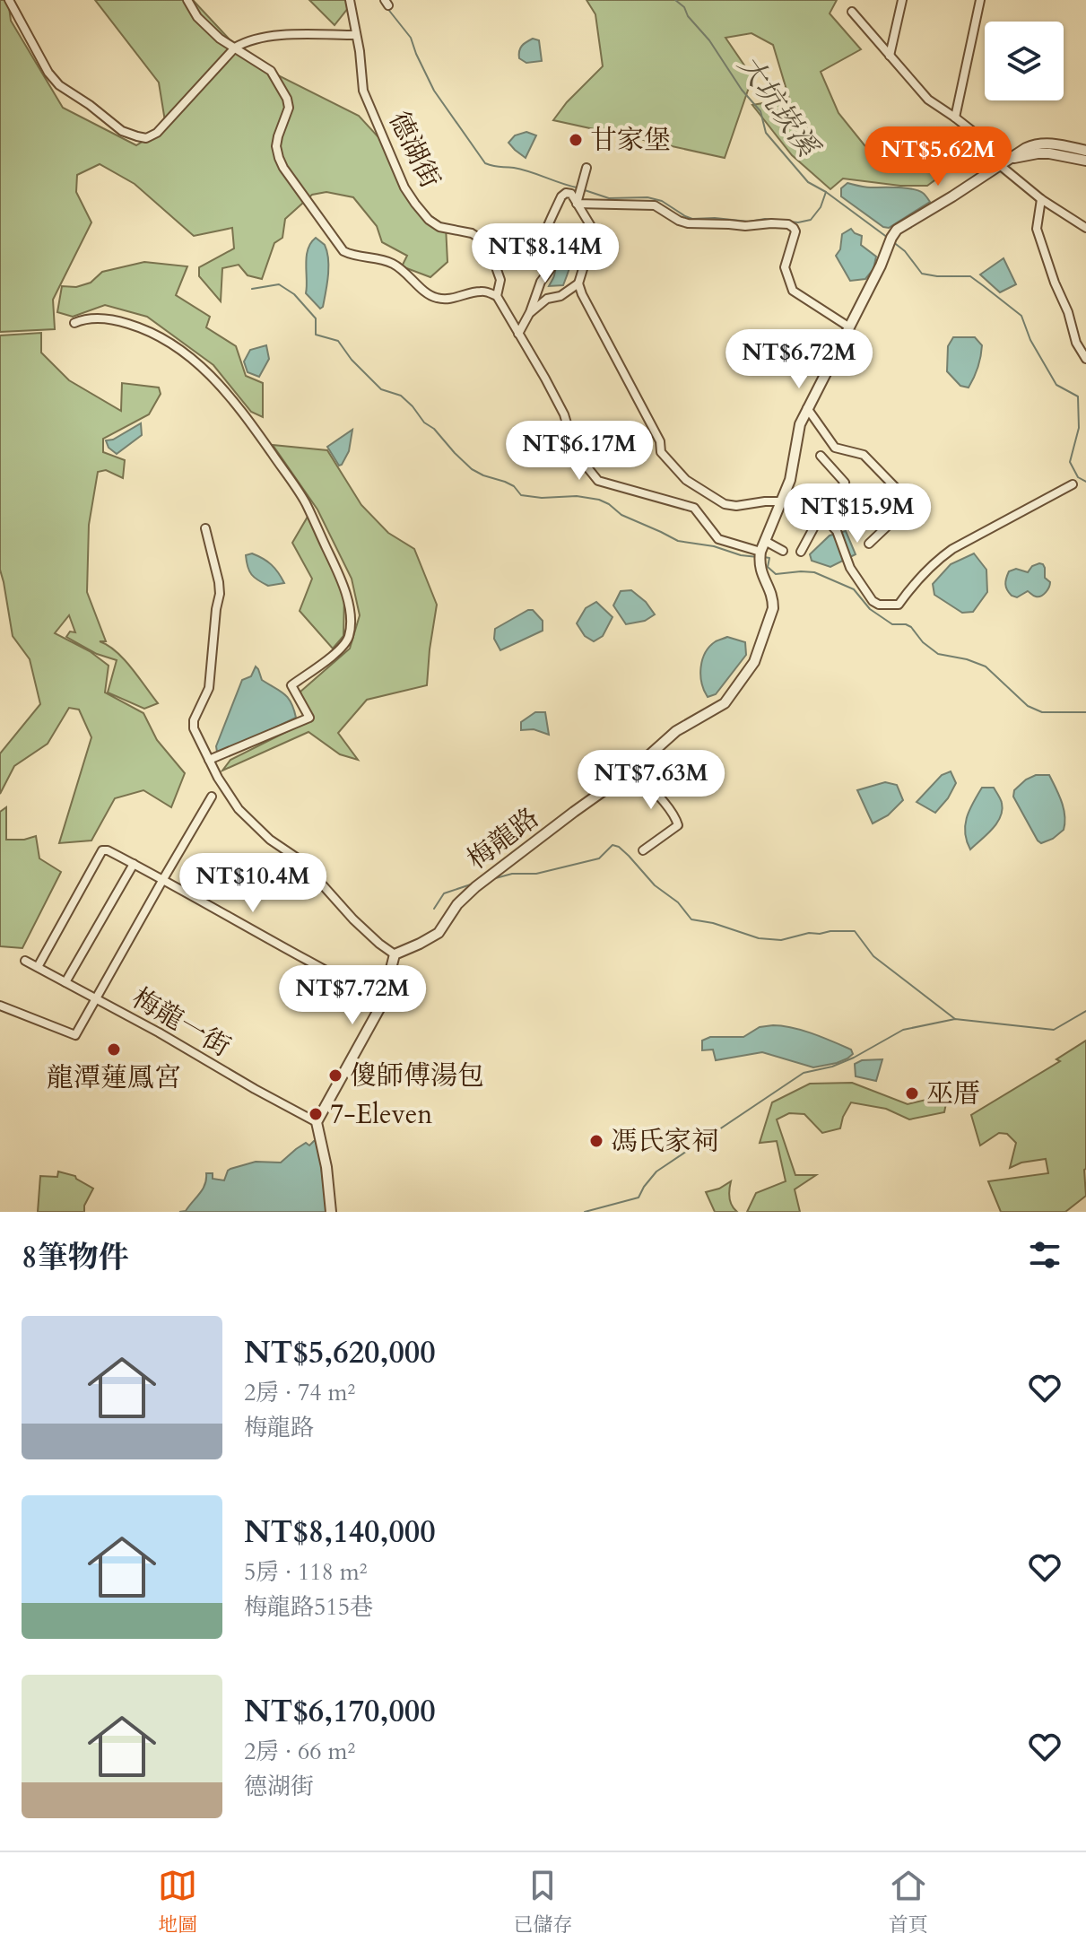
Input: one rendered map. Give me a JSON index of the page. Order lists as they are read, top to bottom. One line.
{"streets":{"street":["德湖街","梅龍路","梅龍一街"]},"crossings":[["德湖街","梅龍路"]],"water":["大坑崁溪"],"places":["甘家堡","龍潭蓮鳳宮","傻師傅湯包","巫厝","7-Eleven","馮氏家祠"],"page":{"price":["NT$5.62M","NT$8.14M","NT$6.72M","NT$6.17M","NT$15.9M","NT$7.63M","NT$10.4M","NT$7.72M"],"heading":"8筆物件","list":[{"name":"NT$5,620,000","note":"2房 · 74 m² · 梅龍路"},{"name":"NT$8,140,000","note":"5房 · 118 m² · 梅龍路515巷"},{"name":"NT$6,170,000","note":"2房 · 66 m² · 德湖街"}],"tabs":["地圖","已儲存","首頁"]}}
